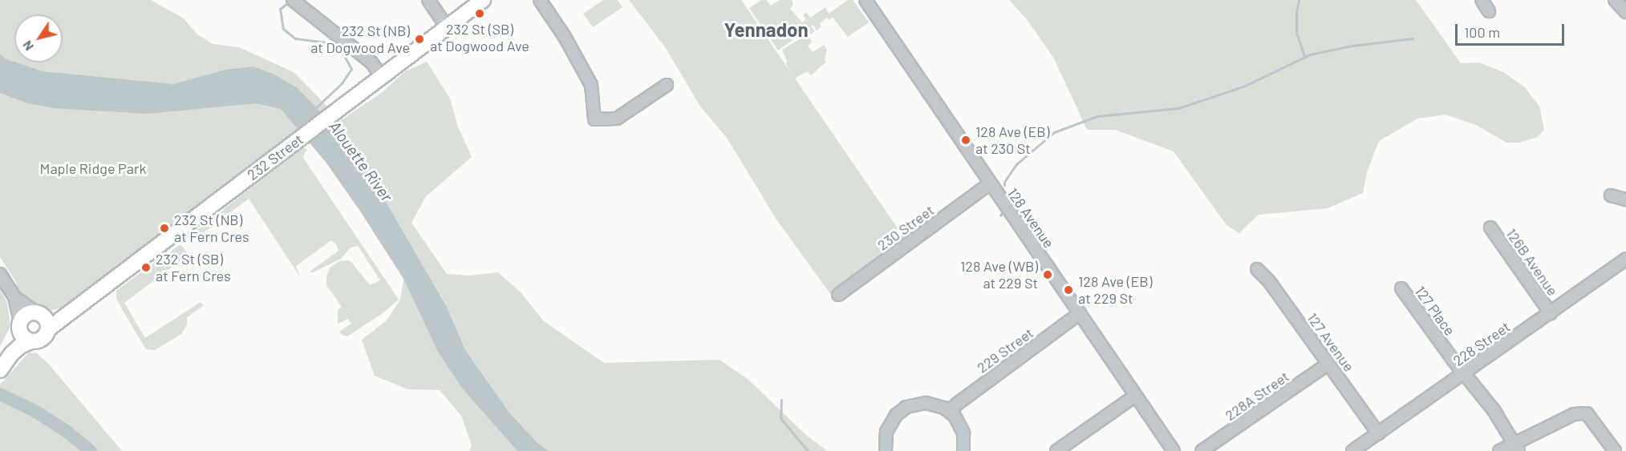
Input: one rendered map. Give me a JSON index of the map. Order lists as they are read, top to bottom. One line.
{"streets":{"main road":["232 Street"],"street":["128 Avenue","230 Street","126B Avenue","127 Place","127 Avenue","228 Street","229 Street","228A Street"]},"crossings":[["128 Avenue","230 Street"],["128 Avenue","229 Street"],["126B Avenue","228 Street"],["127 Place","228 Street"],["127 Avenue","228 Street"],["127 Avenue","228A Street"]],"districts":["Yennadon"],"water":["Alouette River"],"parks":["Maple Ridge Park"],"places":["232 St (SB) at Dogwood Ave","232 St (NB) at Dogwood Ave","128 Ave (EB) at 230 St","232 St (NB) at Fern Cres","232 St (SB) at Fern Cres","128 Ave (WB) at 229 St","128 Ave (EB) at 229 St"],"scale_bar":"100 m","north":"bottom left"}
